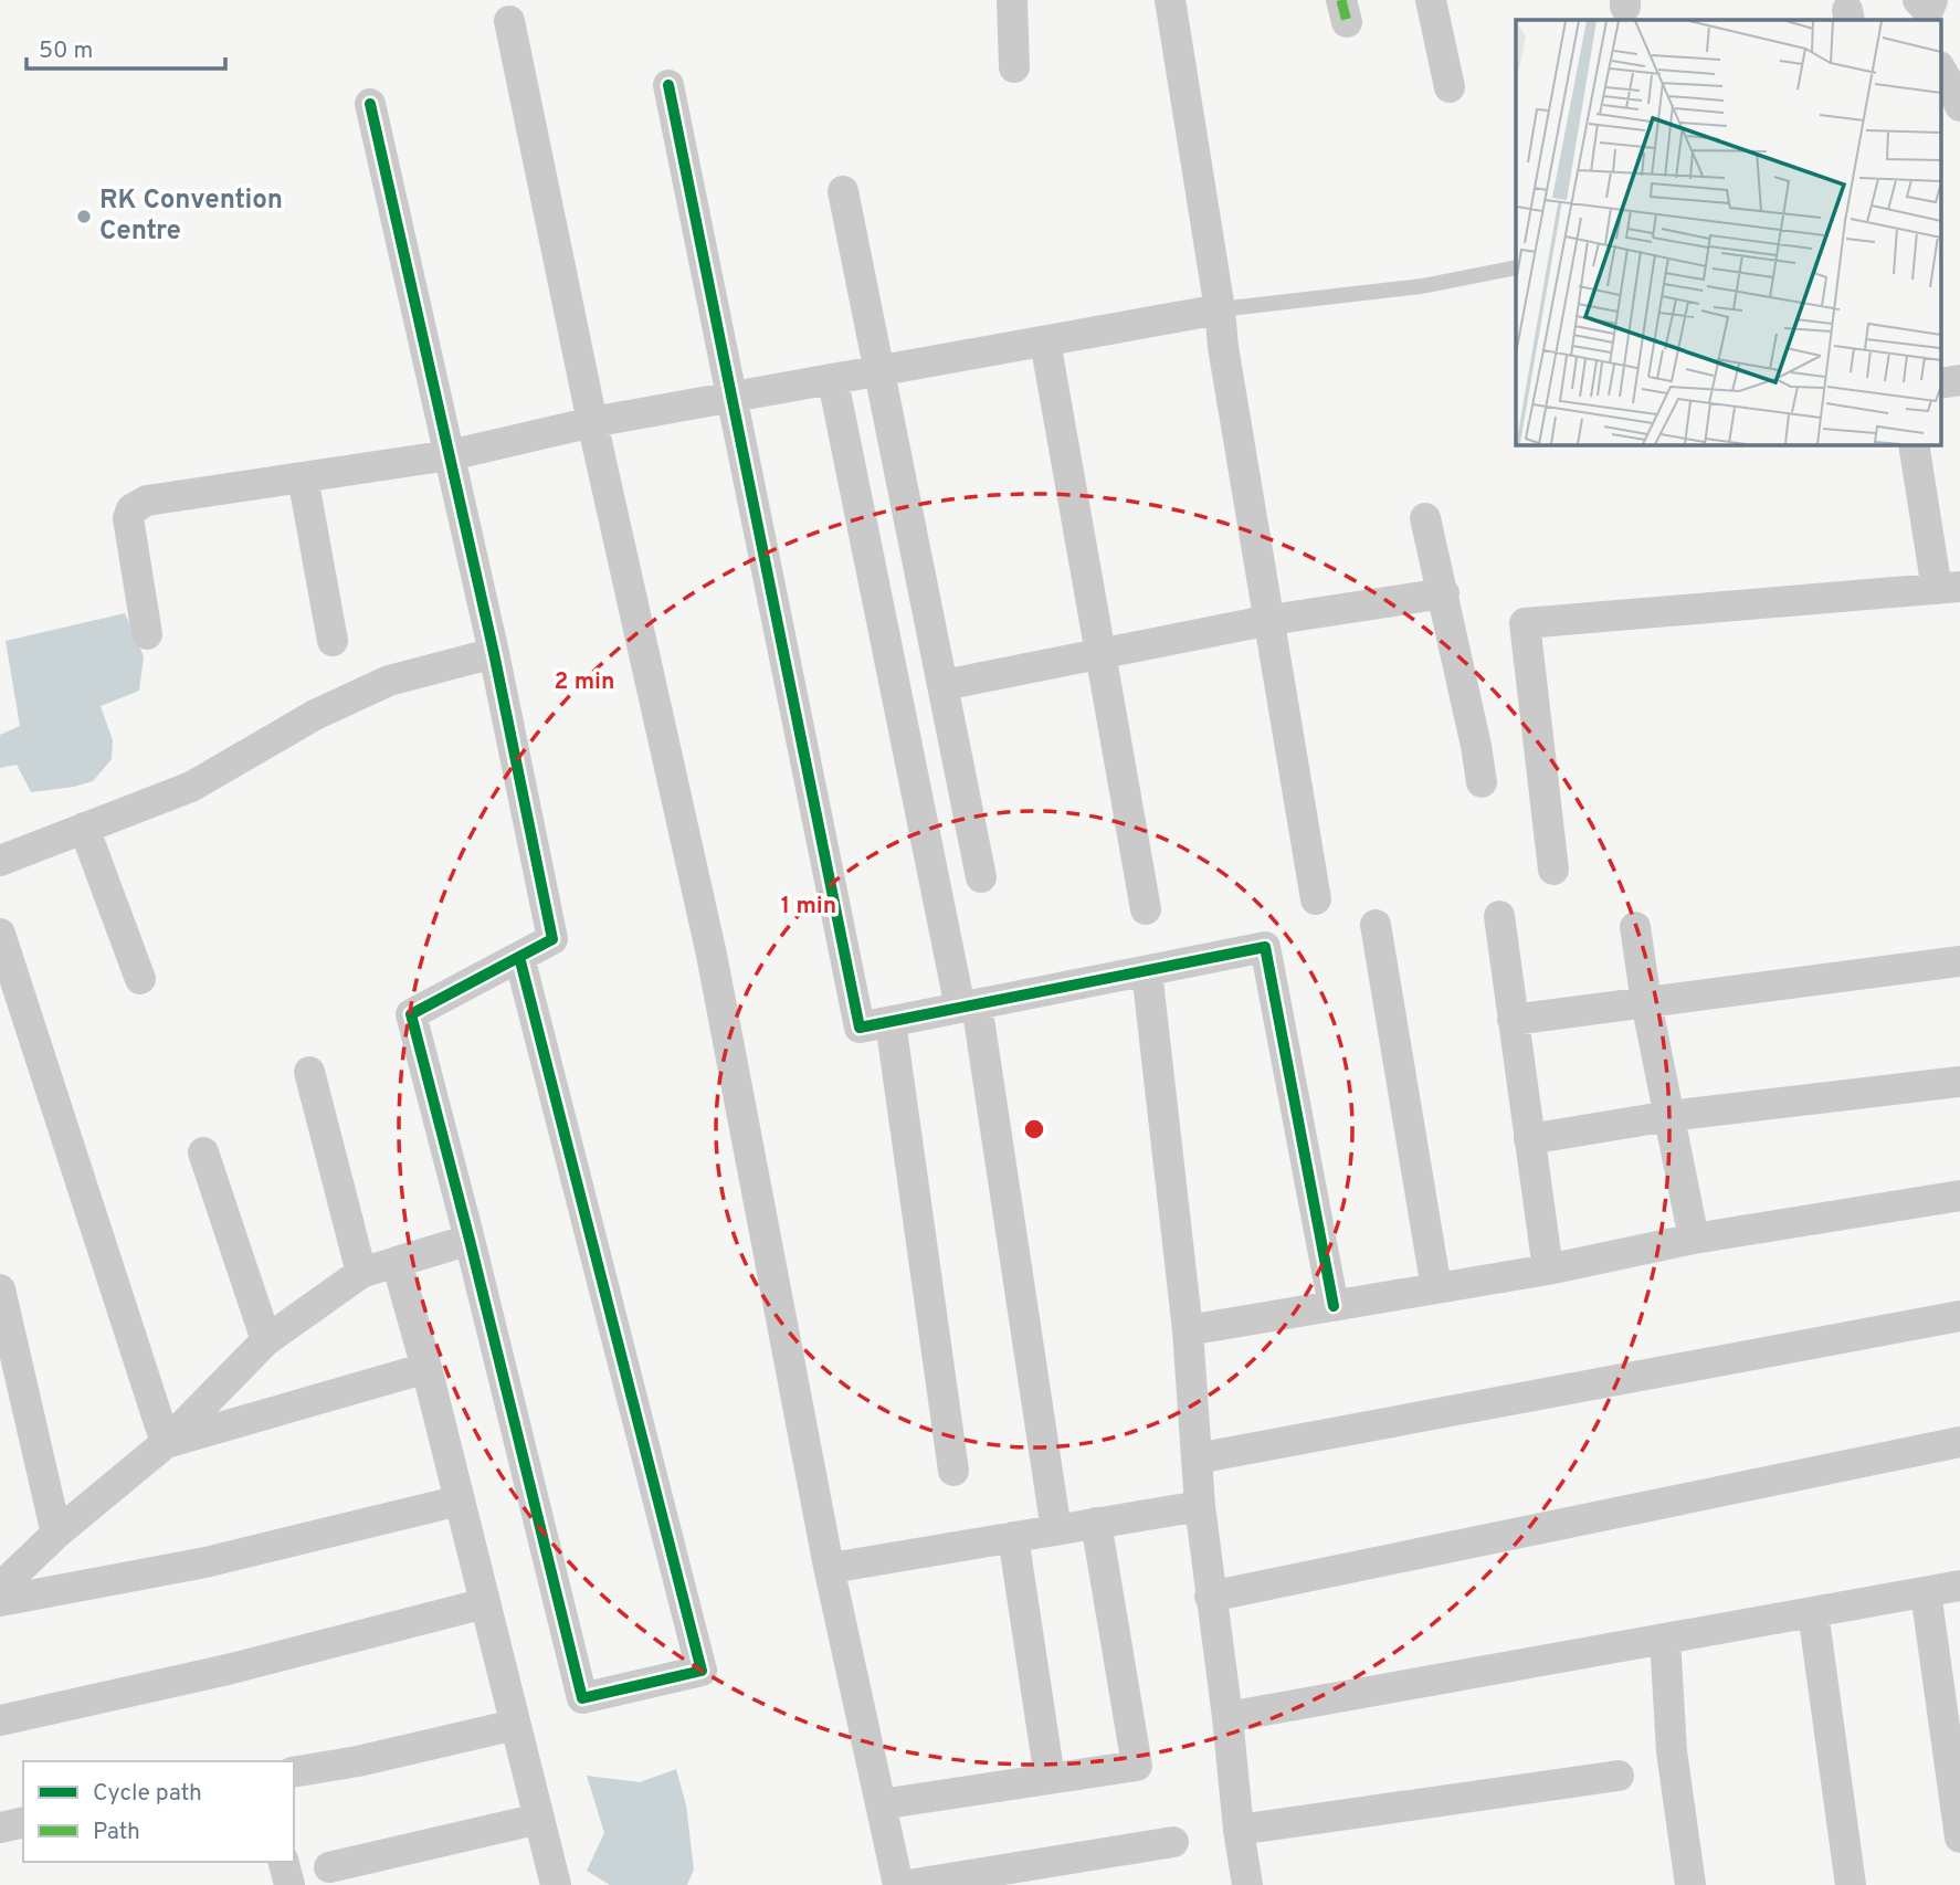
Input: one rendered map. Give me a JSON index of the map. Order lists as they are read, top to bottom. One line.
{"places":["RK Convention Centre"],"legend":["Cycle path","Path"],"scale_bar":"50 m","rings":["2 min","1 min"]}
